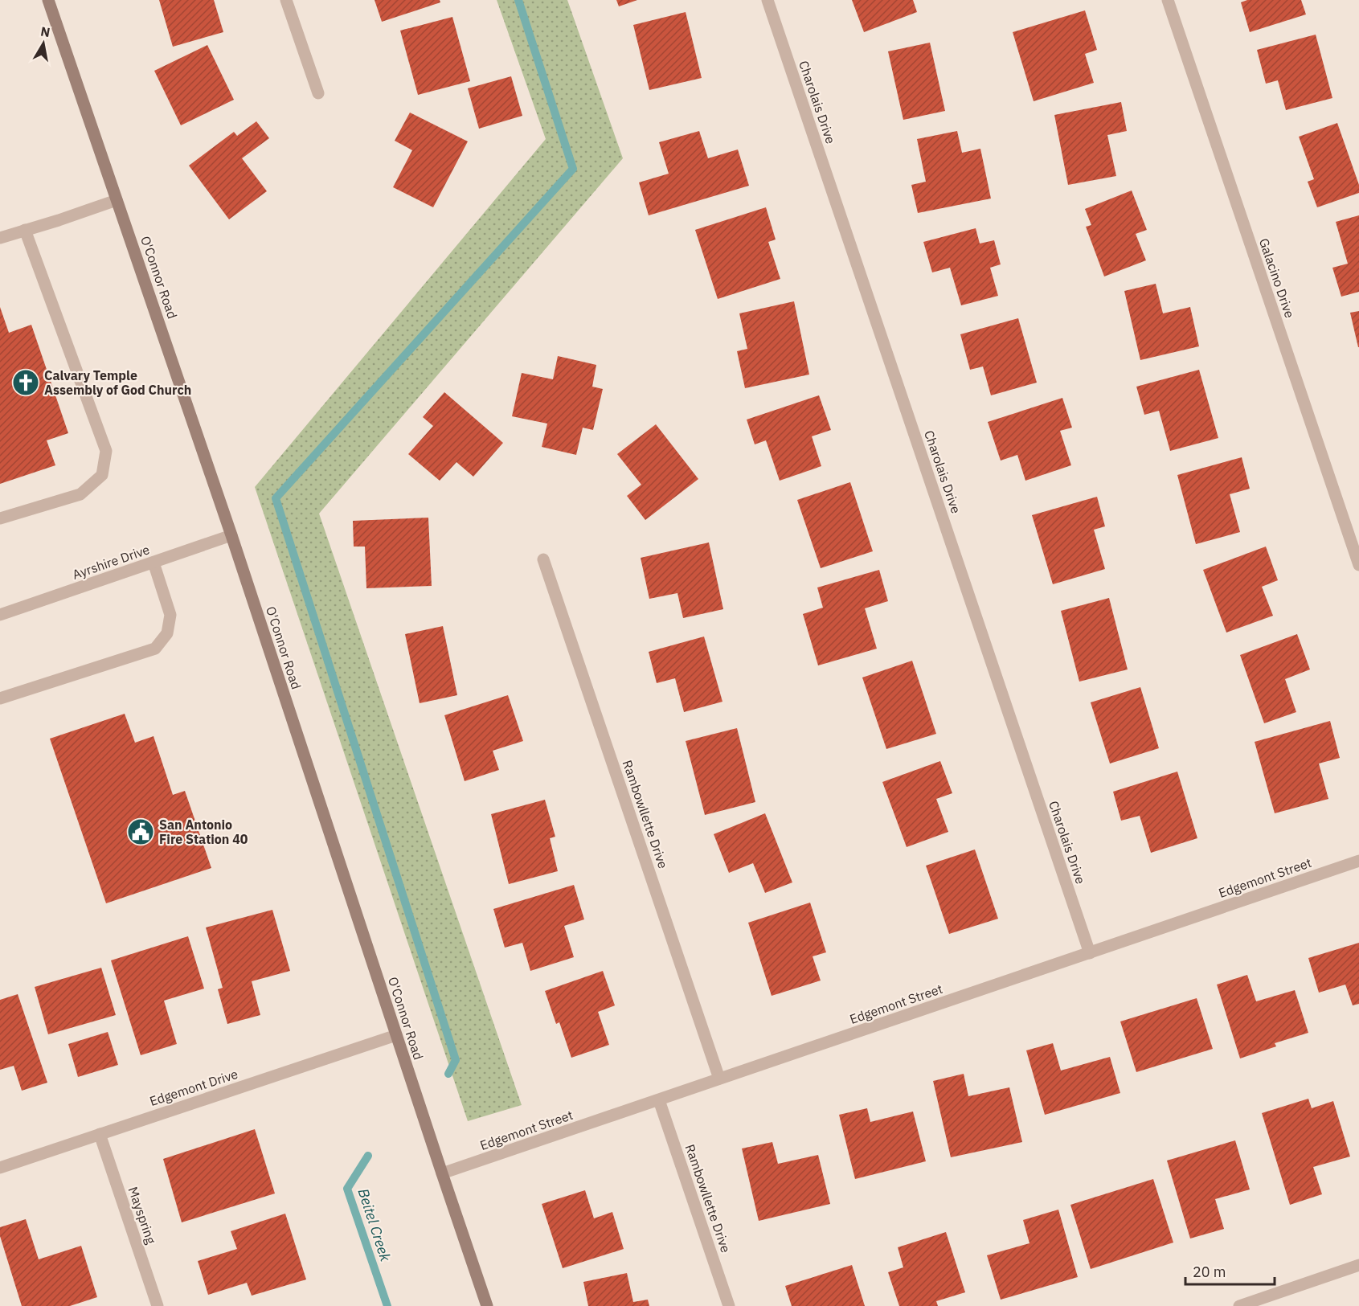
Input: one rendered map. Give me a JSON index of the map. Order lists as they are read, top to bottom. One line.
{"streets":{"main road":["O'Connor Road"],"street":["Charolais Drive","Galacino Drive","Ayrshire Drive","Rambowllette Drive","Edgemont Street","Edgemont Drive","Mayspring"]},"crossings":[["Charolais Drive","Edgemont Street"],["O'Connor Road","Ayrshire Drive"],["O'Connor Road","Edgemont Street"],["O'Connor Road","Edgemont Drive"],["Rambowllette Drive","Edgemont Street"],["Edgemont Drive","Mayspring"]],"water":["Beitel Creek"],"places":{"church":["Calvary Temple Assembly of God Church"],"public building":["San Antonio Fire Station 40"]},"scale_bar":"20 m","north":"top"}
